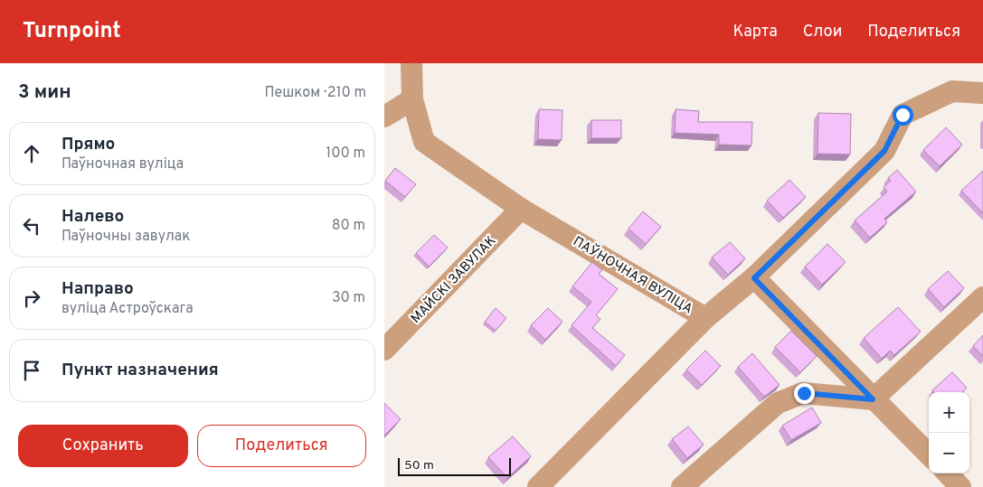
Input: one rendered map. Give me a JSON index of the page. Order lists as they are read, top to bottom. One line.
{"streets":{"street":["ПАЎНОЧНАЯ ВУЛІЦА","МАЙСКІ ЗАВУЛАК"]},"crossings":[["ПАЎНОЧНАЯ ВУЛІЦА","МАЙСКІ ЗАВУЛАК"]],"scale_bar":"50 m","page":{"header":"Turnpoint","nav":["Карта","Слои","Поделиться"],"heading":["3 мин","Пешком · 210 m"],"list":[["Прямо","Паўночная вуліца","100 m"],["Налево","Паўночны завулак","80 m"],["Направо","вуліца Астроўскага","30 m"],"Пункт назначения"],"map_buttons":["+","−"],"buttons":["Сохранить","Поделиться"],"scale":"50 m"}}
